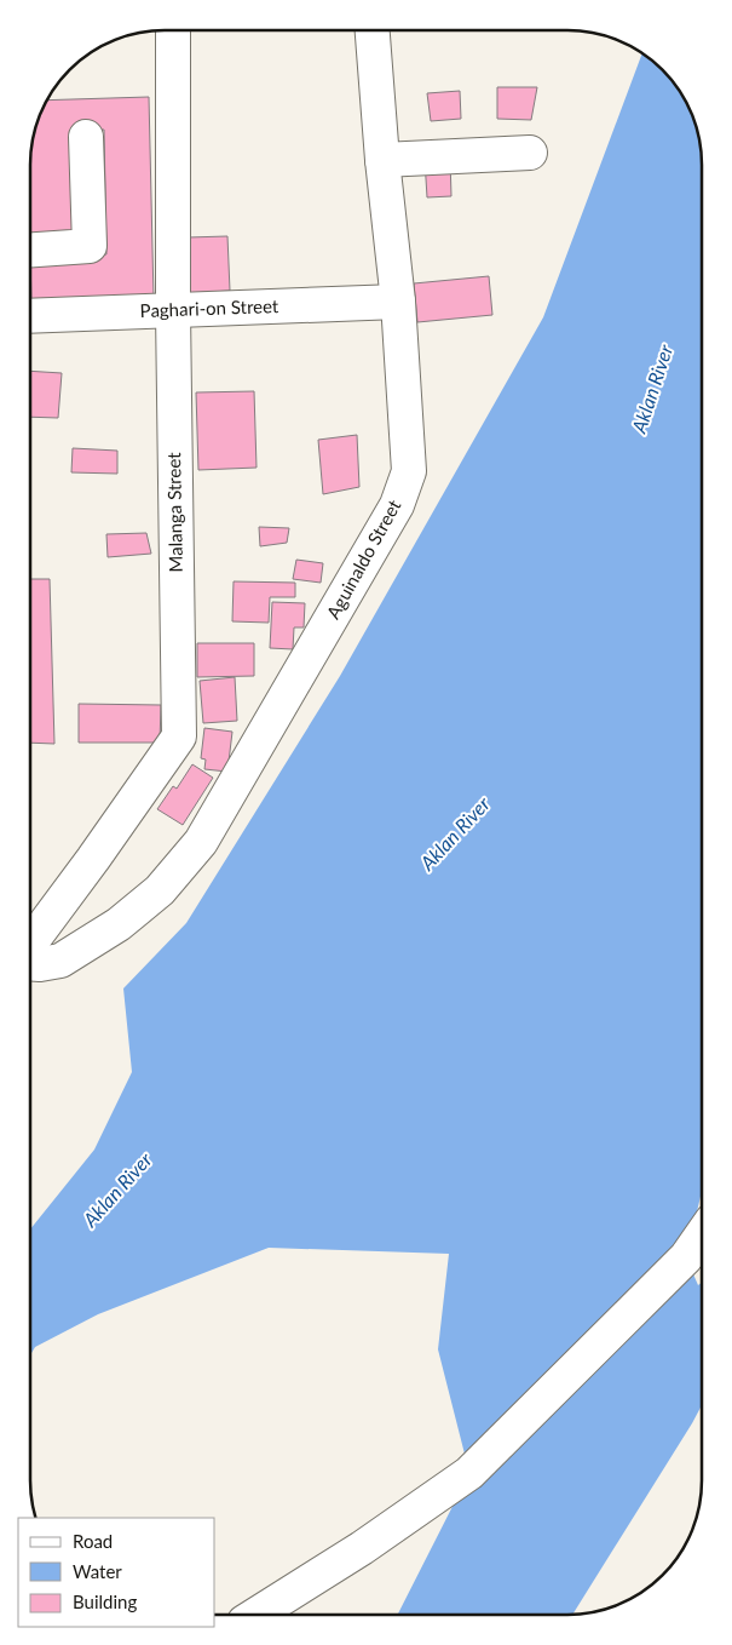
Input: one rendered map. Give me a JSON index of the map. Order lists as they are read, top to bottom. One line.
{"streets":{"street":["Paghari-on Street","Malanga Street","Aguinaldo Street"]},"crossings":[["Paghari-on Street","Malanga Street"],["Paghari-on Street","Aguinaldo Street"]],"water":["Aklan River"],"legend":["Road","Water","Building"]}
